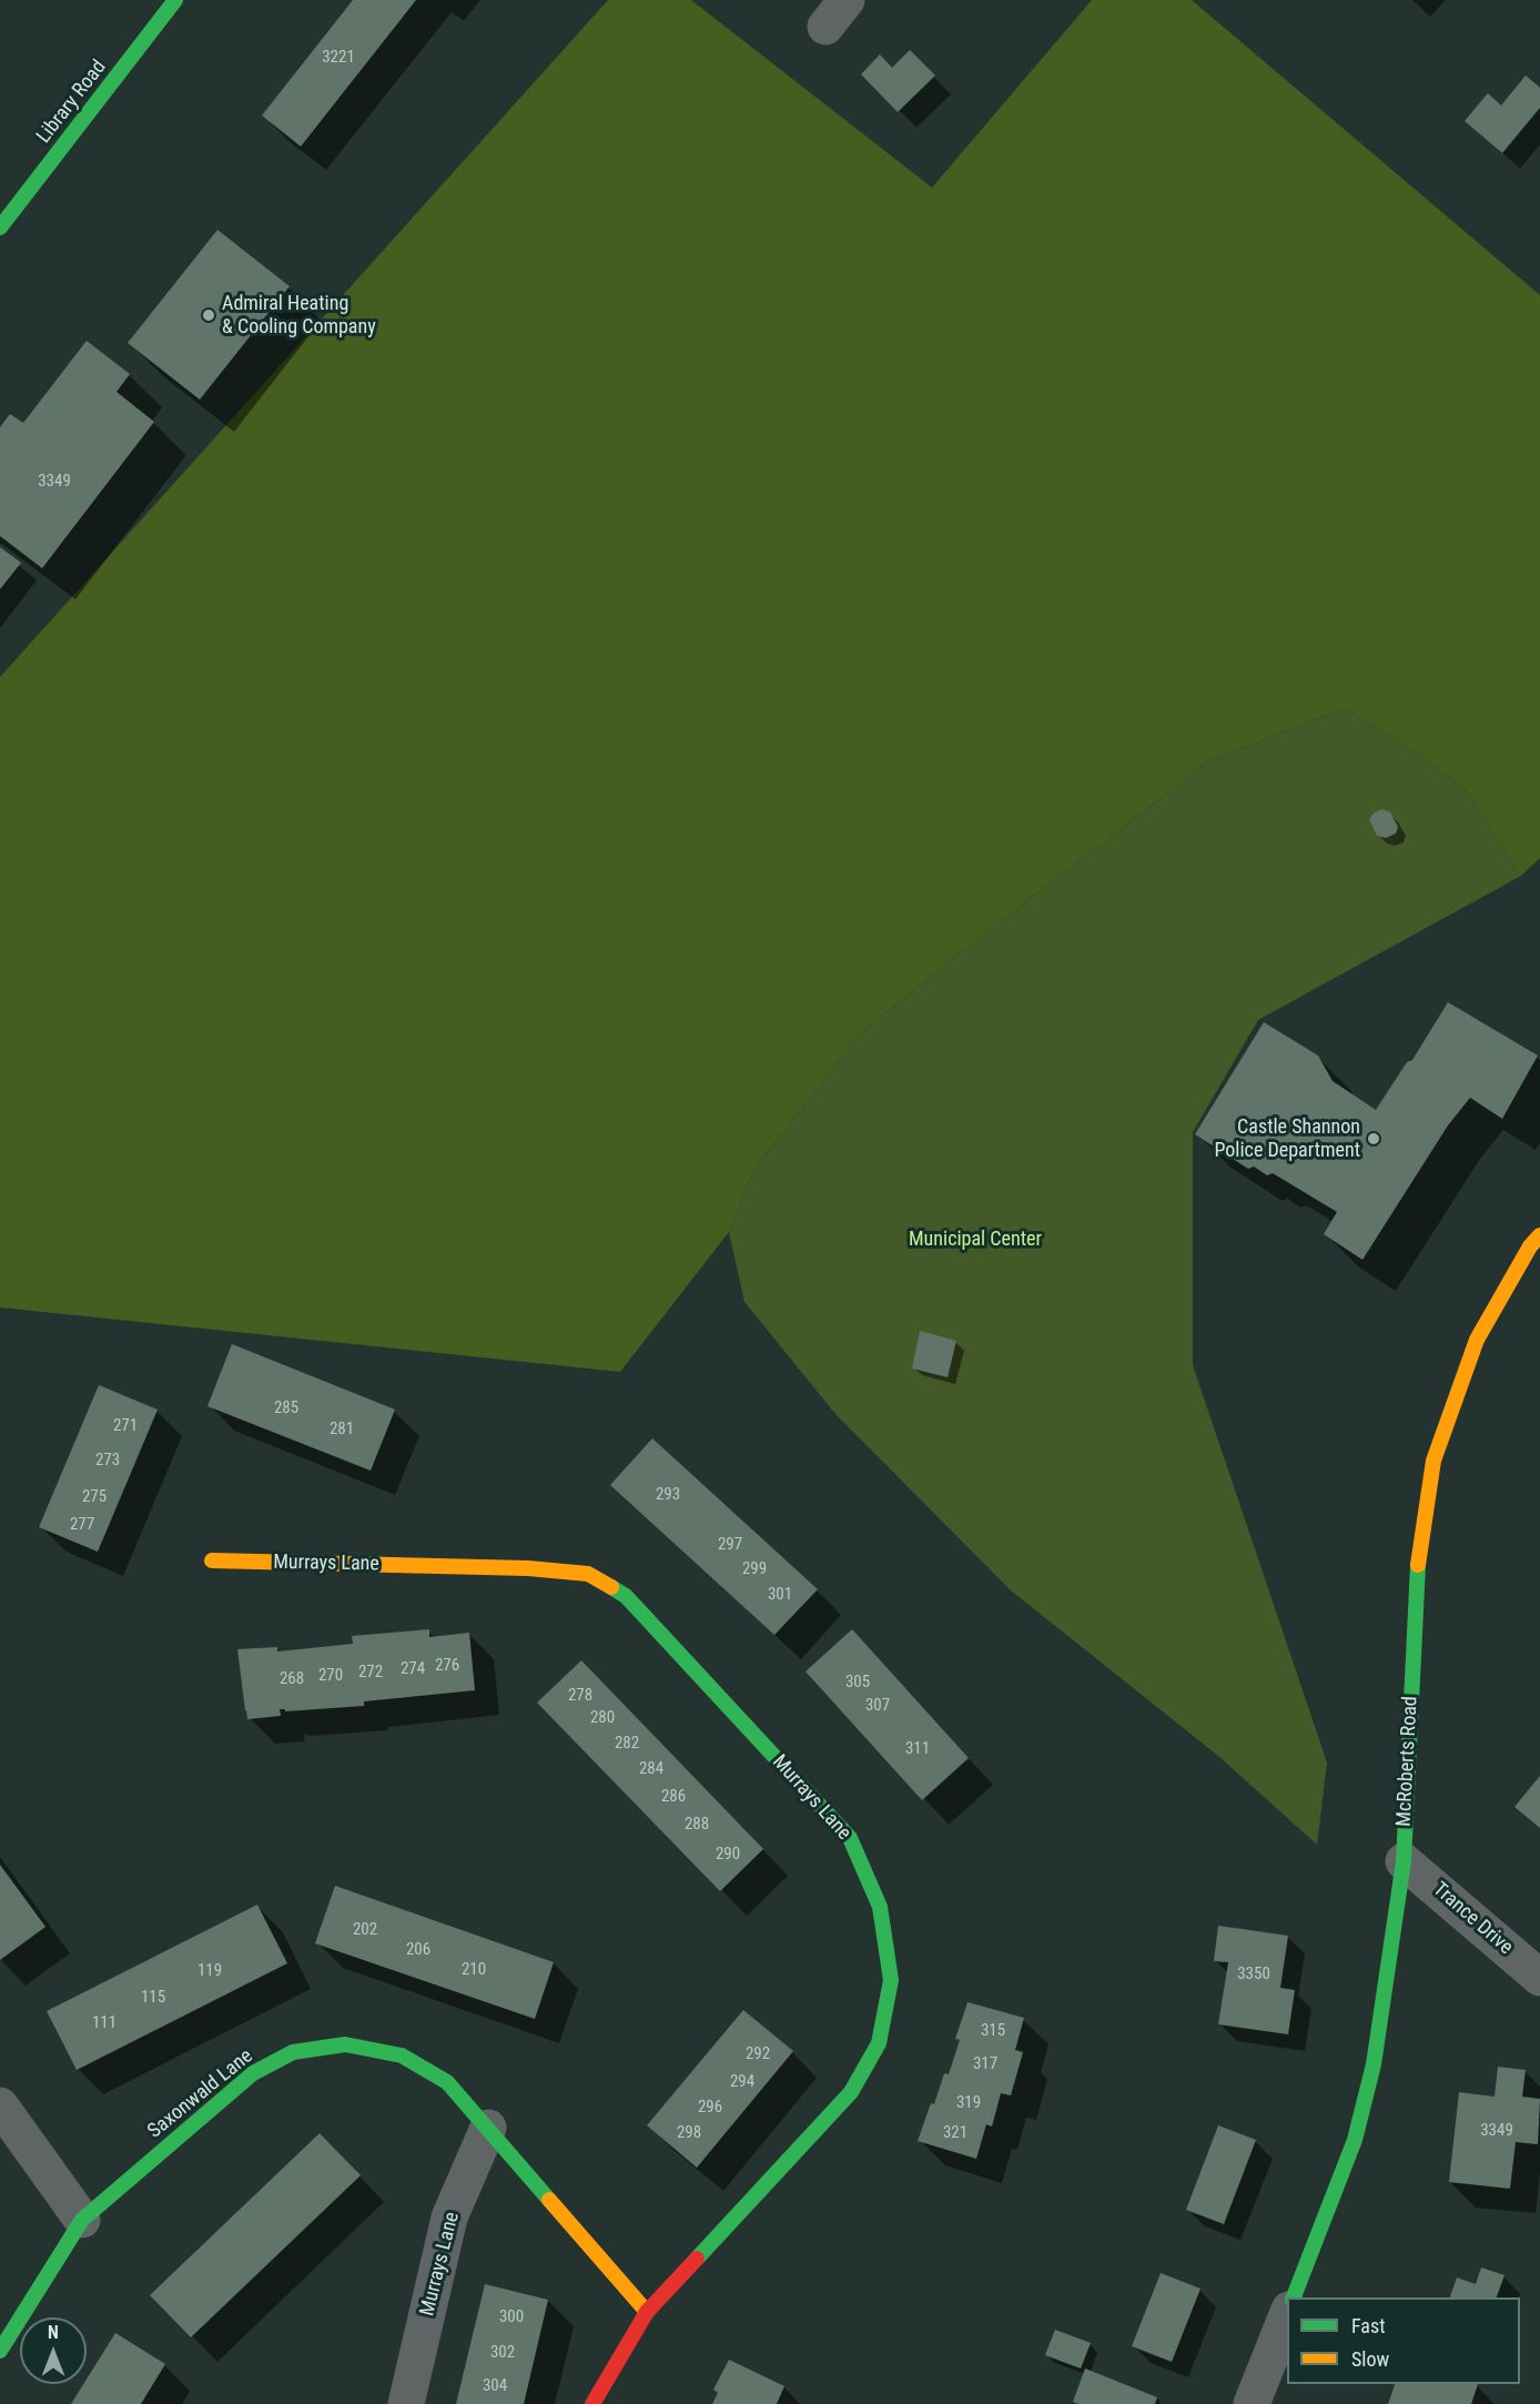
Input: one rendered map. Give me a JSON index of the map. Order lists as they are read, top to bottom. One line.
{"streets":{"street":["Library Road","Murrays Lane","McRoberts Road","Trance Drive","Saxonwald Lane"]},"crossings":[["Murrays Lane","Saxonwald Lane"],["McRoberts Road","Trance Drive"]],"parks":["Municipal Center"],"places":["Admiral Heating & Cooling Company","Castle Shannon Police Department"],"house_numbers":["3221","3349","285","271","281","273","293","275","277","297","299","301","276","274","272","270","268","305","278","307","280","282","311","284","286","288","290","202","206","210","119","3350","115","111","315","292","317","294","319","296","3349","298","321","300","302","304"],"legend":["Fast","Slow"],"north":"top"}
